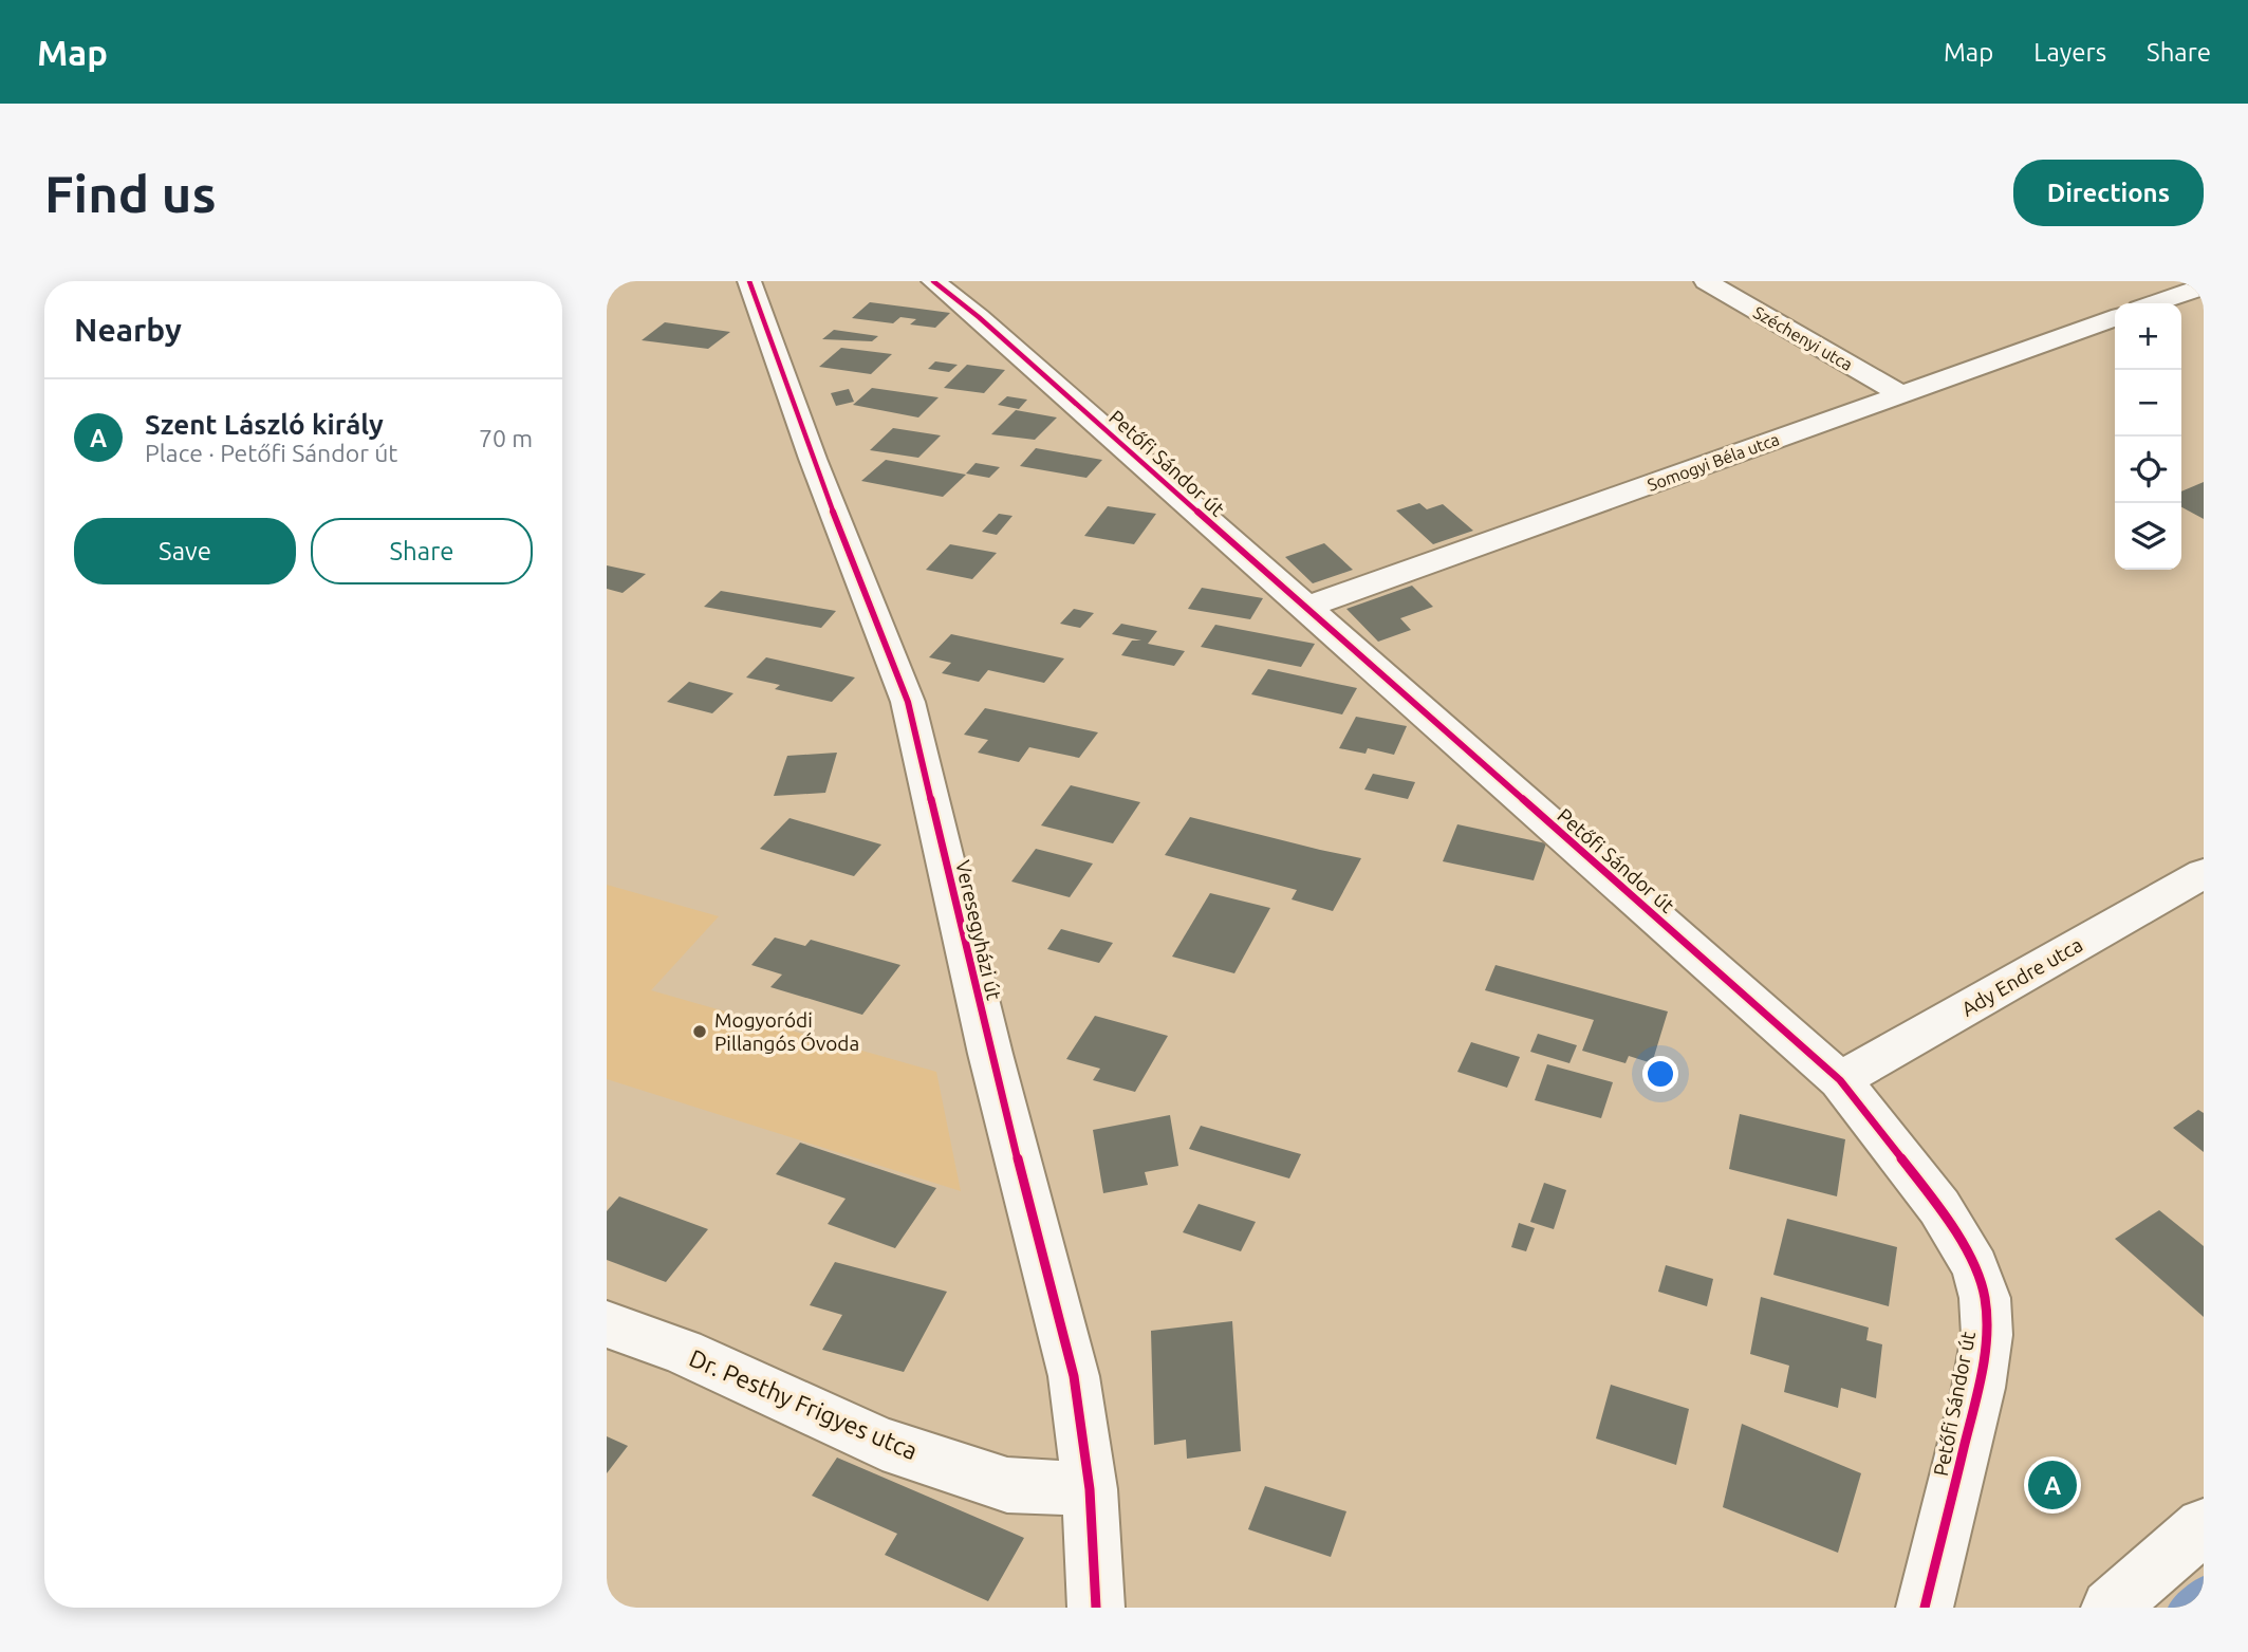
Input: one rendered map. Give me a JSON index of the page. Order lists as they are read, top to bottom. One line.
{"streets":{"street":["Széchenyi utca","Somogyi Béla utca","Petőfi Sándor út","Veresegyházi út","Ady Endre utca","Dr. Pesthy Frigyes utca"]},"crossings":[["Széchenyi utca","Somogyi Béla utca"],["Somogyi Béla utca","Petőfi Sándor út"],["Petőfi Sándor út","Ady Endre utca"],["Veresegyházi út","Dr. Pesthy Frigyes utca"]],"places":["Mogyoródi Pillangós Óvoda"],"page":{"header":"Map","nav":["Map","Layers","Share"],"buttons":["Directions",["Save","Share"]],"title":"Find us","heading":"Nearby","map_buttons":["+","−"],"list":[{"mark":"A","name":"Szent László király","note":"Place · Petőfi Sándor út","value":"70 m"}],"pins":"A"}}
